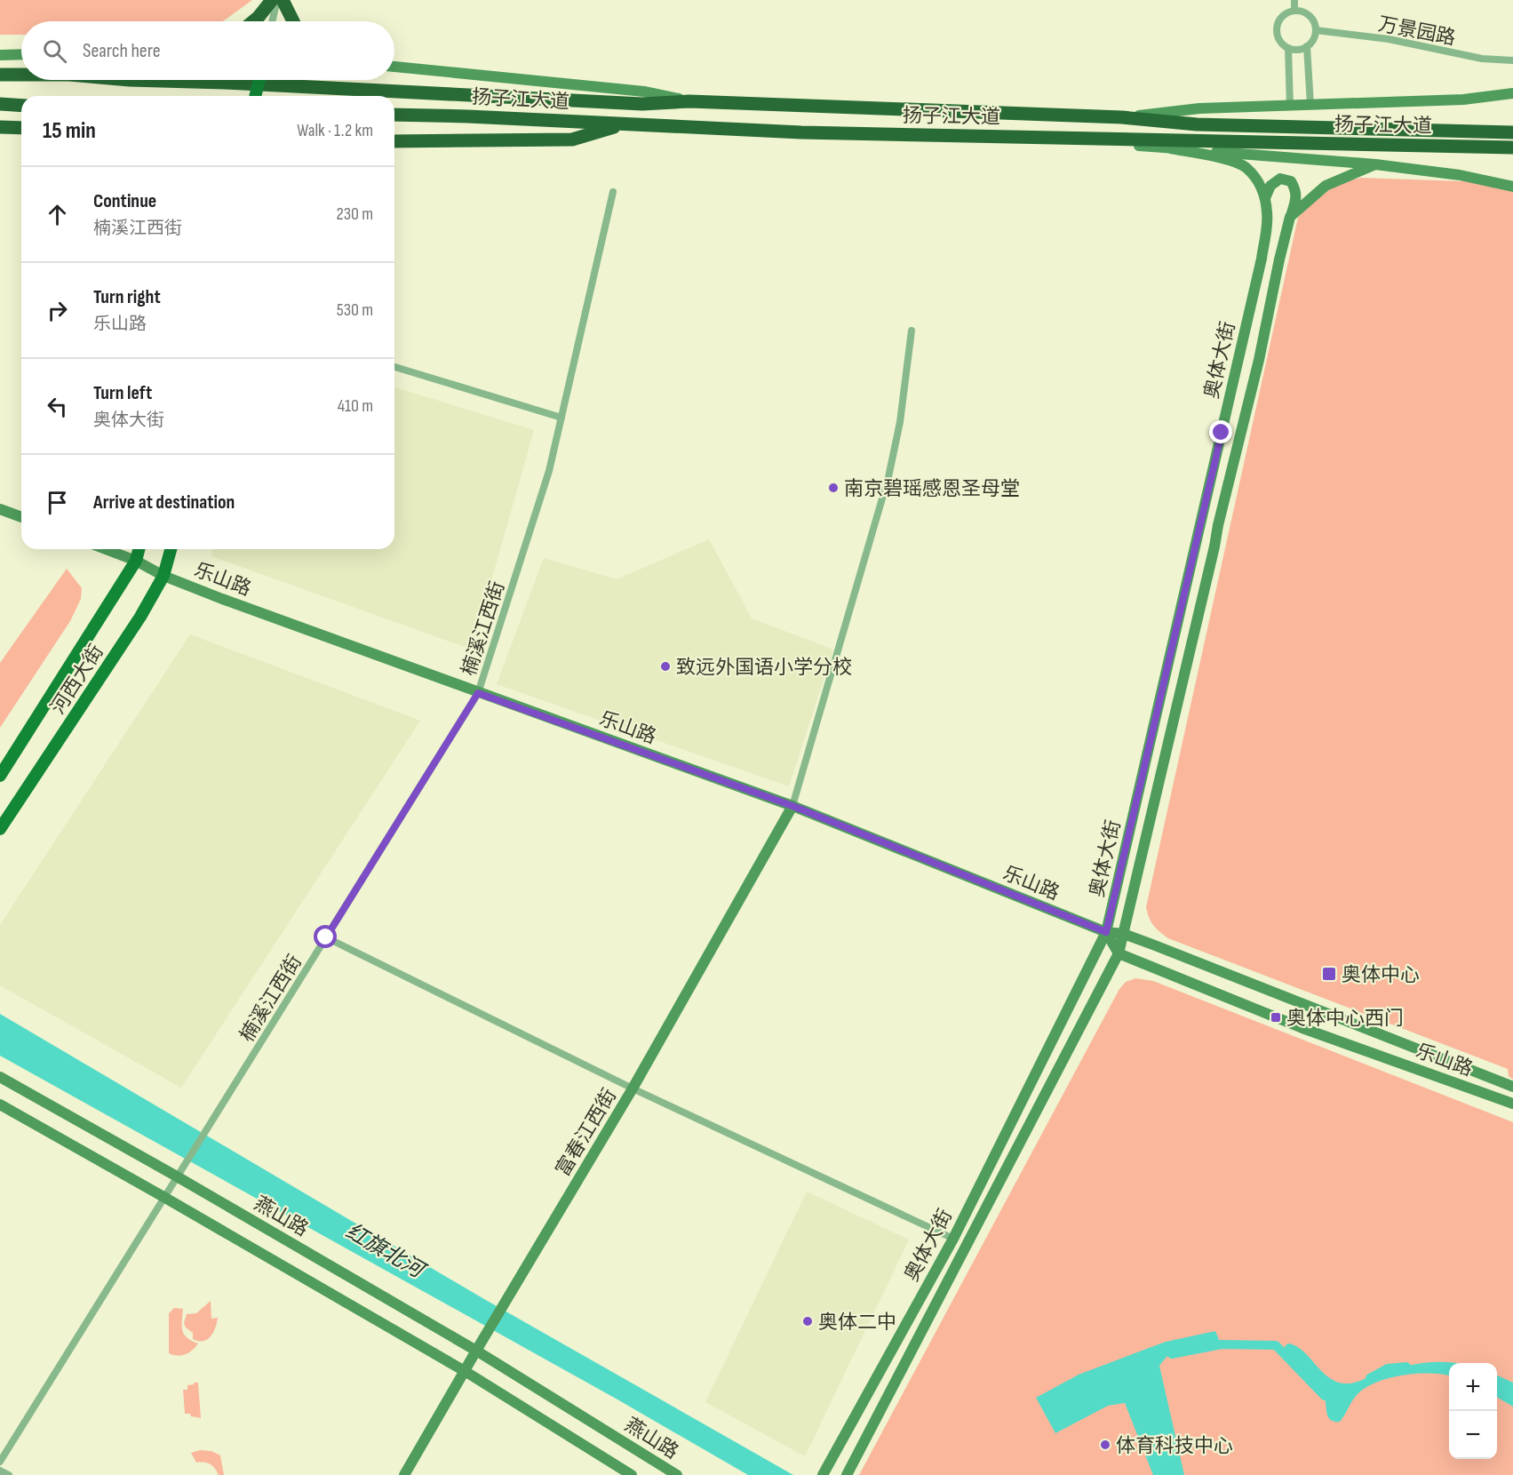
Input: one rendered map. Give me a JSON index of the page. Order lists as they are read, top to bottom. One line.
{"streets":{"highway":["扬子江大道"],"main road":["河西大街"],"street":["万景园路","奥体大街","乐山路","楠溪江西街","富春江西街","燕山路"]},"crossings":[["奥体大街","乐山路"],["乐山路","楠溪江西街"],["乐山路","河西大街"],["乐山路","富春江西街"],["楠溪江西街","燕山路"],["富春江西街","燕山路"]],"water":["红旗北河"],"places":{"other":["南京碧瑶感恩圣母堂","致远外国语小学分校","奥体二中","体育科技中心"],"transit":["奥体中心","奥体中心西门"]},"page":{"search":"Search here","heading":["15 min","Walk · 1.2 km"],"list":[["Continue","楠溪江西街","230 m"],["Turn right","乐山路","530 m"],["Turn left","奥体大街","410 m"],"Arrive at destination"],"map_buttons":["+","−"]}}
